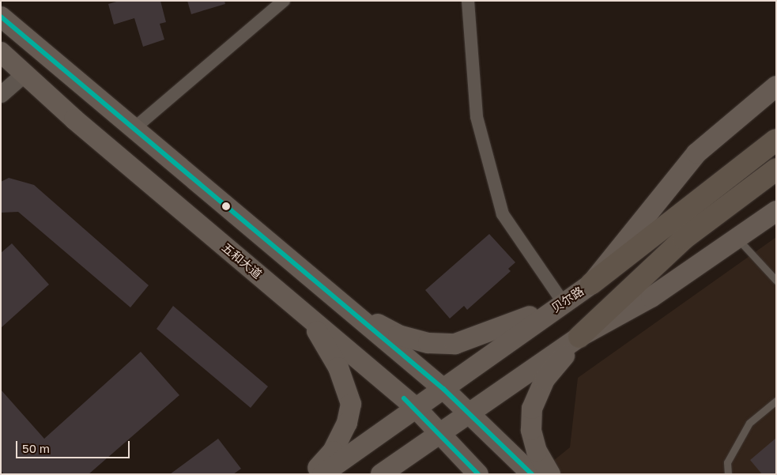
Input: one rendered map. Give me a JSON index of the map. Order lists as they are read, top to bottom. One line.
{"streets":{"main road":["五和大道","贝尔路"]},"crossings":[["五和大道","贝尔路"]],"scale_bar":"50 m"}
